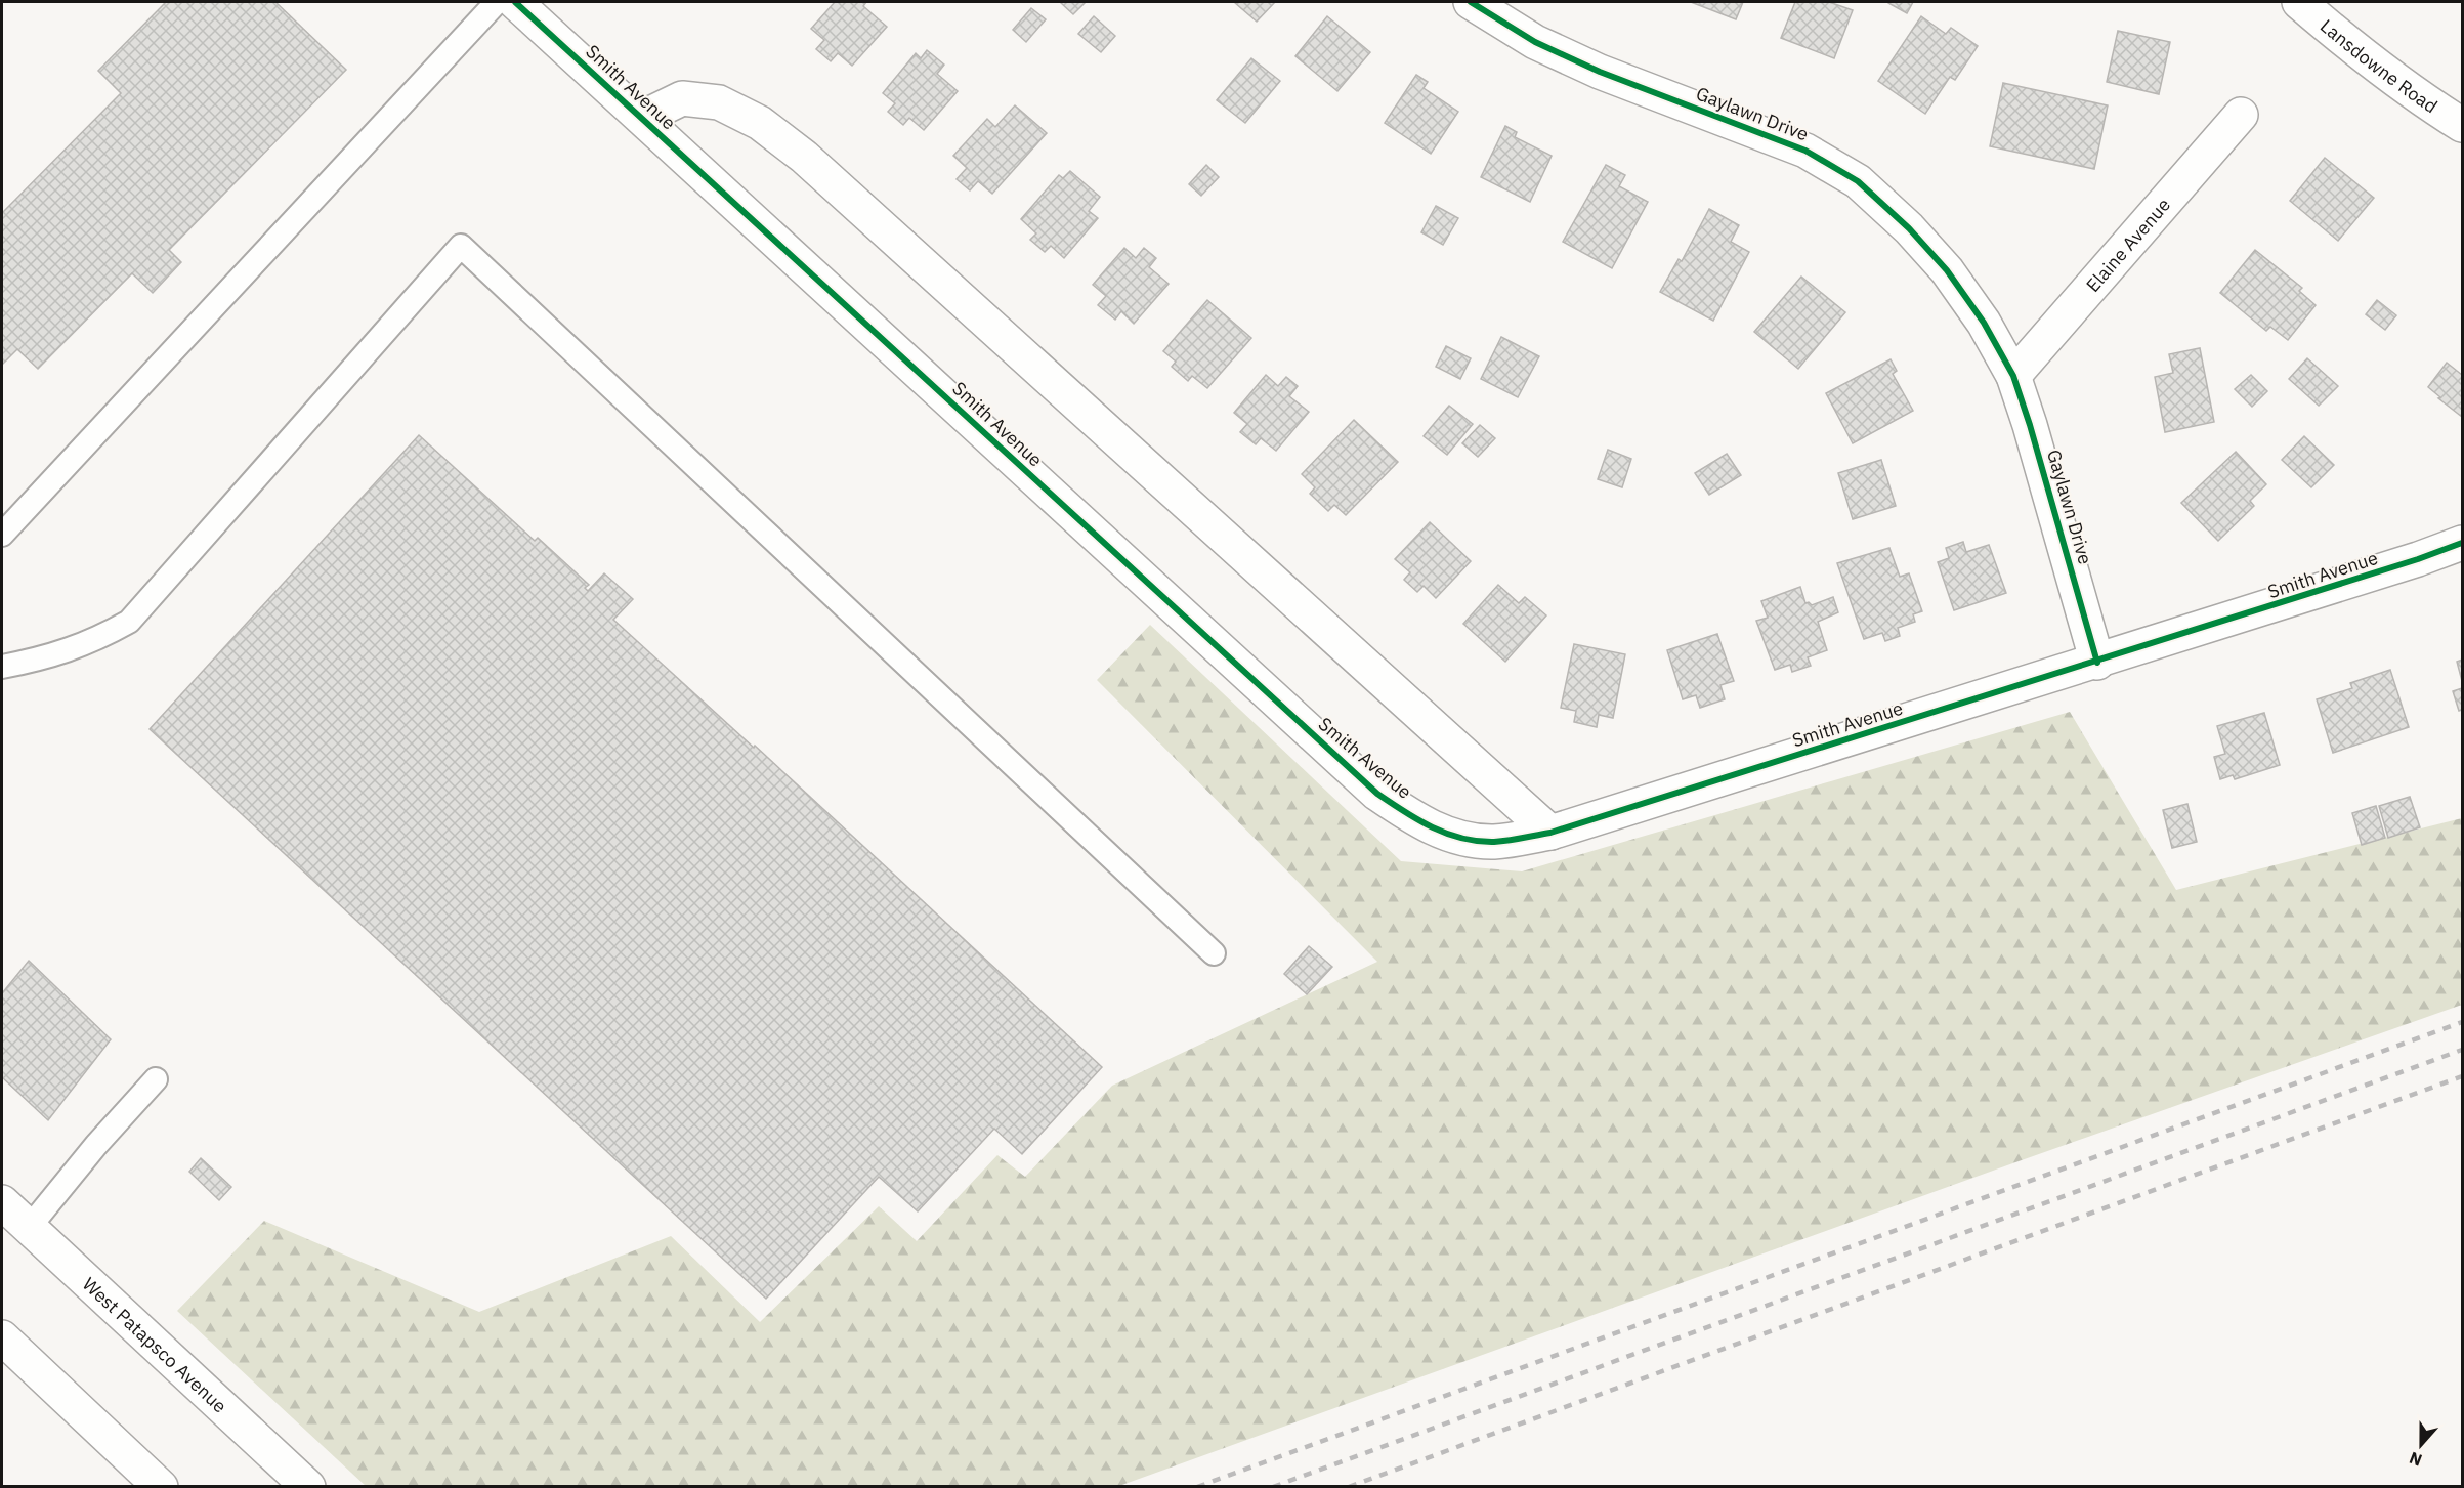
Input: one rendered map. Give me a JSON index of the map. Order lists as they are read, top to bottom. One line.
{"streets":{"street":["Lansdowne Road","Smith Avenue","Gaylawn Drive","Elaine Avenue","West Patapsco Avenue"]},"crossings":[["Smith Avenue","Gaylawn Drive"],["Gaylawn Drive","Elaine Avenue"]],"north":"bottom"}
